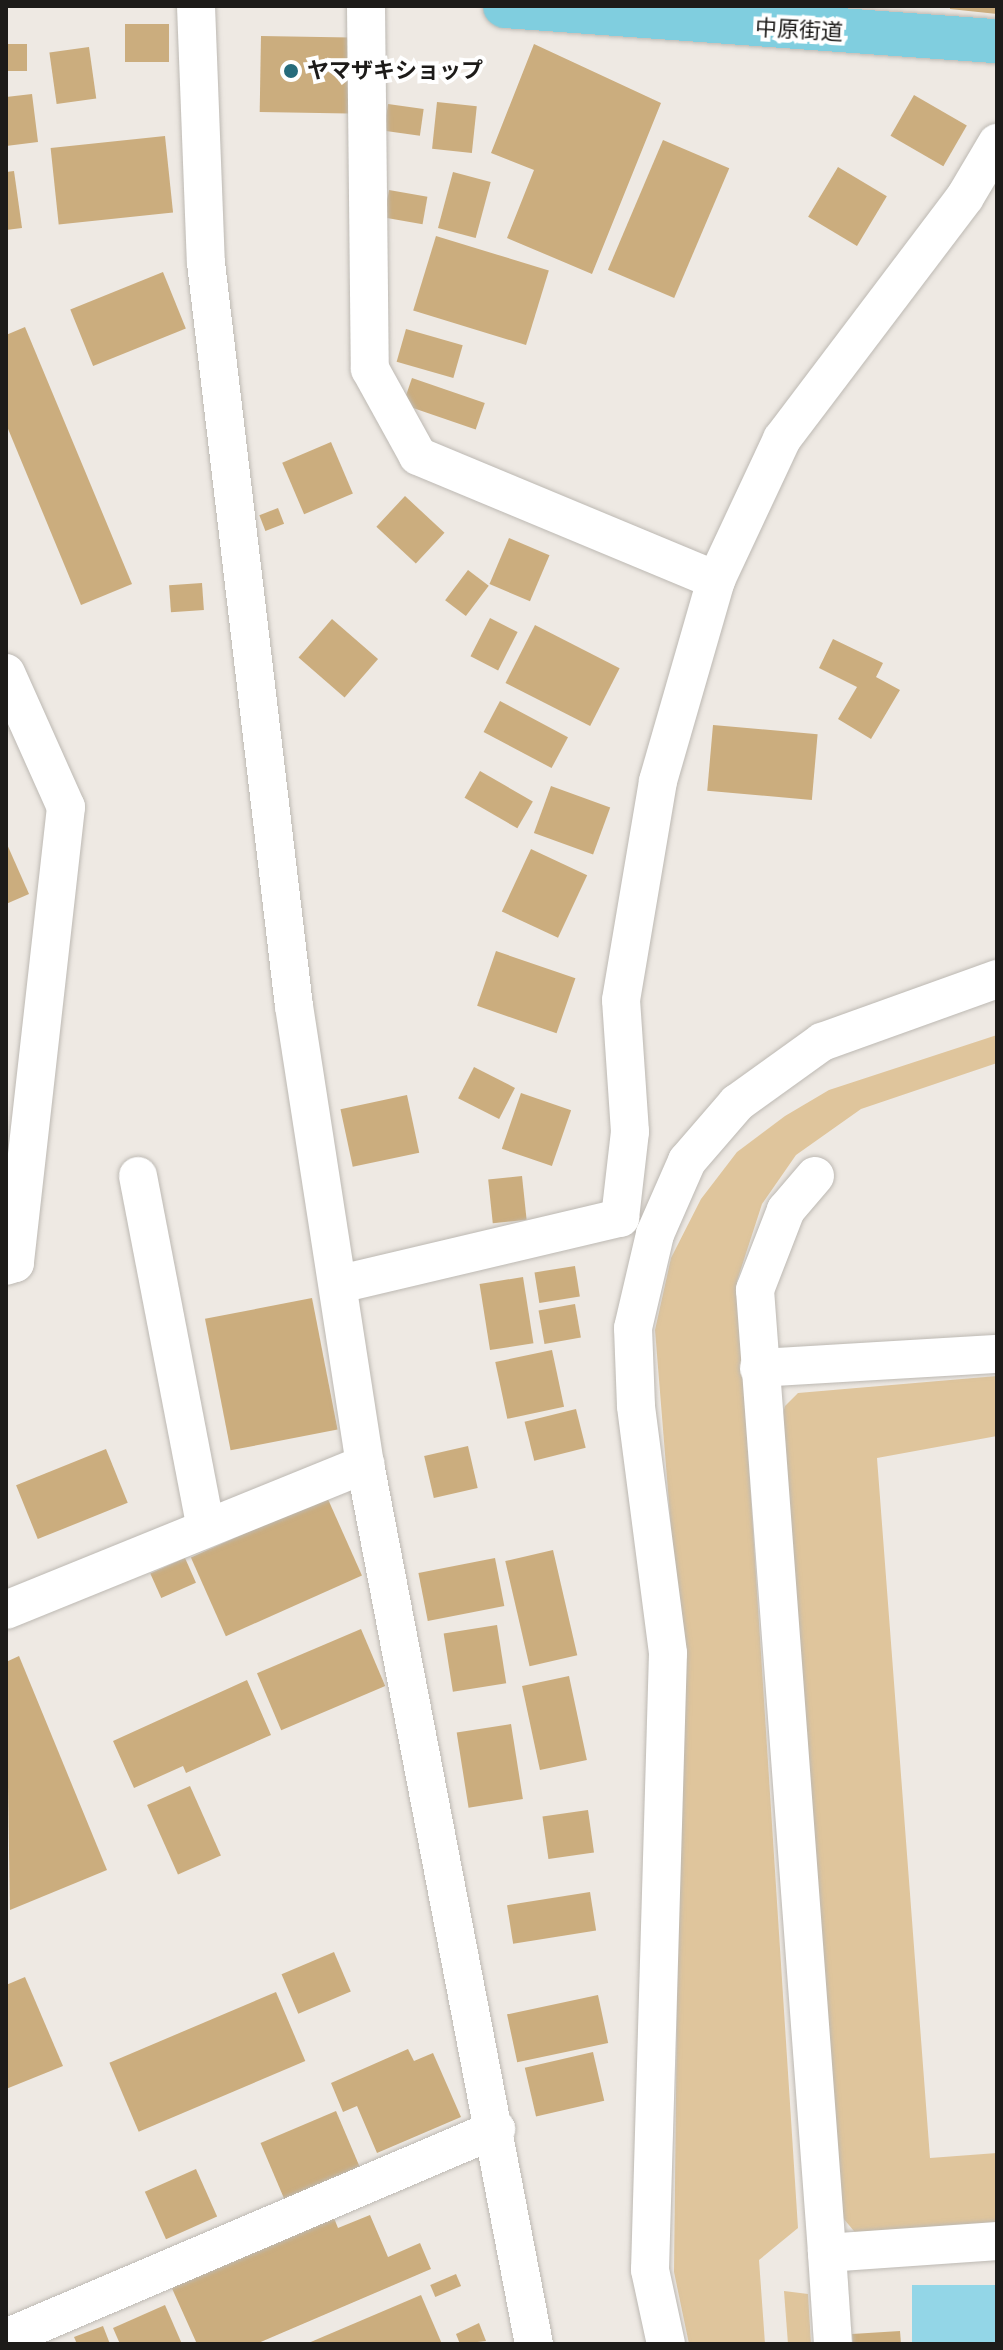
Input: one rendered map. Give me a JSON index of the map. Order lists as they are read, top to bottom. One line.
{"streets":{"main road":["中原街道"]},"places":["ヤマザキショップ"]}
